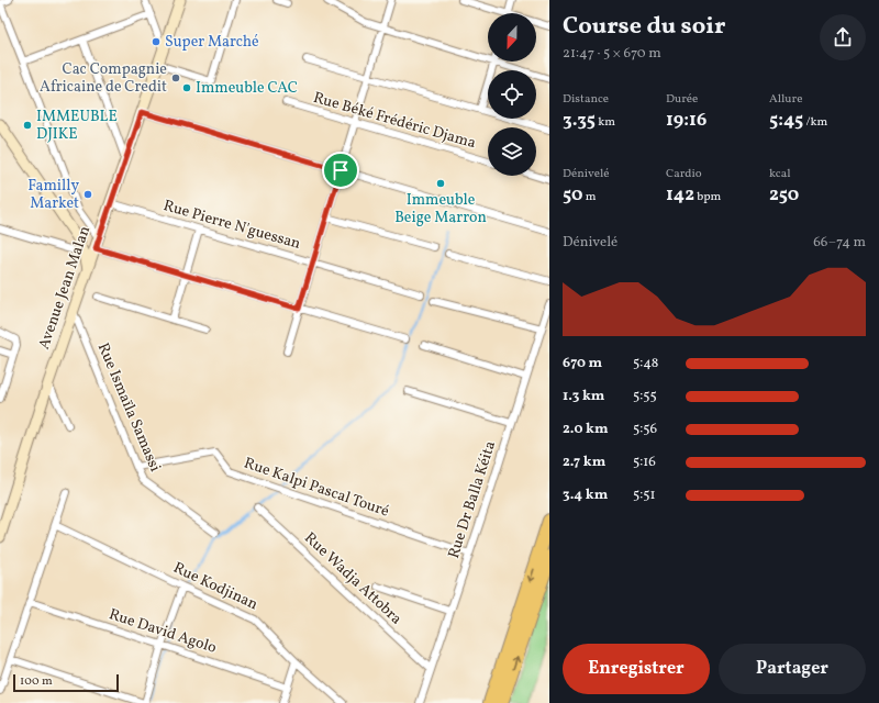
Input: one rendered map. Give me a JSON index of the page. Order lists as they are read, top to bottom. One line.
{"streets":{"main road":["Avenue Jean Malan"],"street":["Rue Béké Frédéric Djama","Rue Pierre N'guessan","Rue Ismaïla Samassi","Rue Kalpi Pascal Touré","Rue Dr Balla Kéita","Rue Wadja Attobra","Rue Kodjinan","Rue David Agolo"]},"crossings":[["Rue Pierre N'guessan","Avenue Jean Malan"],["Avenue Jean Malan","Rue Ismaïla Samassi"],["Rue Ismaïla Samassi","Rue Kalpi Pascal Touré"],["Rue Kalpi Pascal Touré","Rue Dr Balla Kéita"],["Rue Dr Balla Kéita","Rue Wadja Attobra"]],"places":["Super Marché","Cac Compagnie Africaine de Credit","Immeuble CAC","IMMEUBLE DJIKE","Immeuble Beige Marron","Familly Market"],"scale_bar":"100 m","north":"bottom","page":{"heading":["Course du soir","21:47 · 5 × 670 m"],"stats":[["Distance","3.35 km"],["Durée","19:16"],["Allure","5:45 /km"],["Dénivelé","50 m"],["Cardio","142 bpm"],["kcal","250"]],"chart":["Dénivelé","66–74 m"],"list":[{"name":"670 m","note":"5:48"},{"name":"1.3 km","note":"5:55"},{"name":"2.0 km","note":"5:56"},{"name":"2.7 km","note":"5:16"},{"name":"3.4 km","note":"5:51"}],"buttons":["Enregistrer","Partager"],"scale":"100 m"}}
